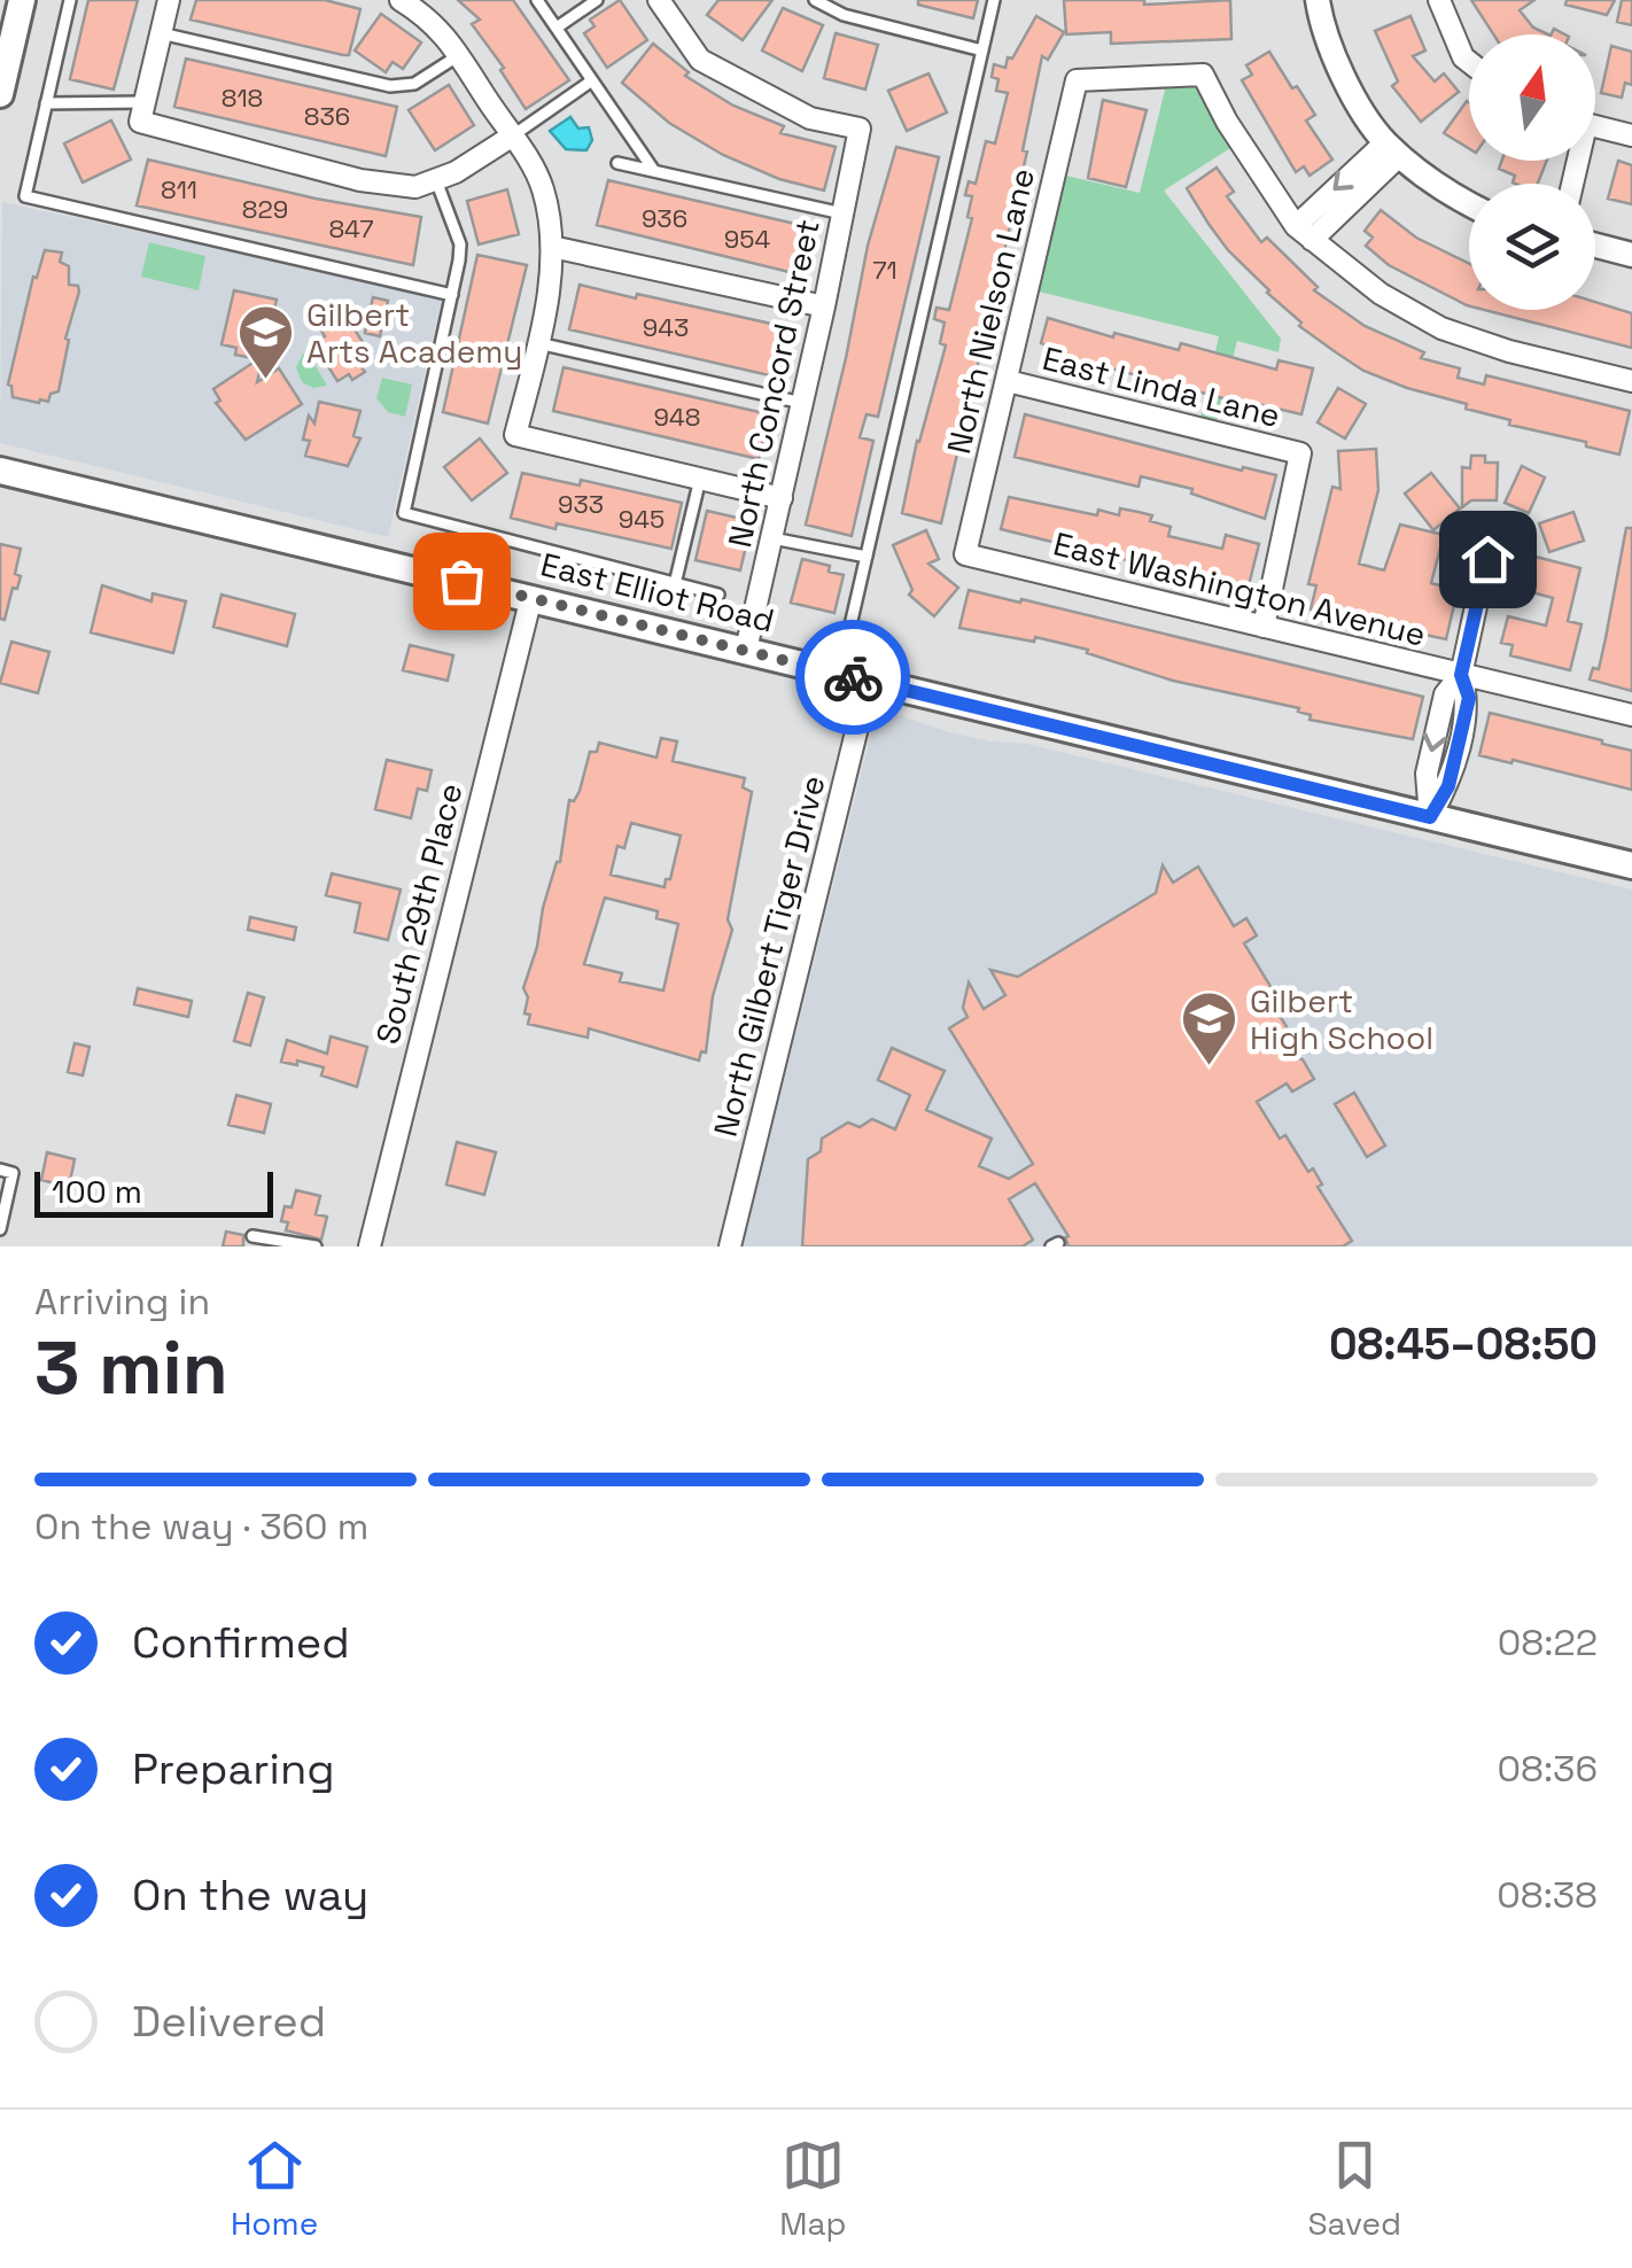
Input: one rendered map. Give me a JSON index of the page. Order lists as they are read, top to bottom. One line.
{"streets":{"main road":["East Elliot Road"],"street":["North Nielson Lane","North Concord Street","East Linda Lane","East Washington Avenue","South 29th Place","North Gilbert Tiger Drive"]},"crossings":[["North Nielson Lane","East Linda Lane"],["North Nielson Lane","East Washington Avenue"],["North Concord Street","East Elliot Road"],["East Linda Lane","East Washington Avenue"],["East Elliot Road","South 29th Place"],["East Elliot Road","North Gilbert Tiger Drive"]],"places":{"school or university":["Gilbert Arts Academy","Gilbert High School"]},"house_numbers":["818","836","811","829","936","847","954","71","943","948","933","945"],"scale_bar":"100 m","north":"top","page":{"scale":"100 m","heading":["3 min","Arriving in","08:45–08:50"],"bar":"On the way · 360 m","list":[["Confirmed","08:22"],["Preparing","08:36"],["On the way","08:38"],"Delivered"],"tabs":["Home","Map","Saved"]}}
